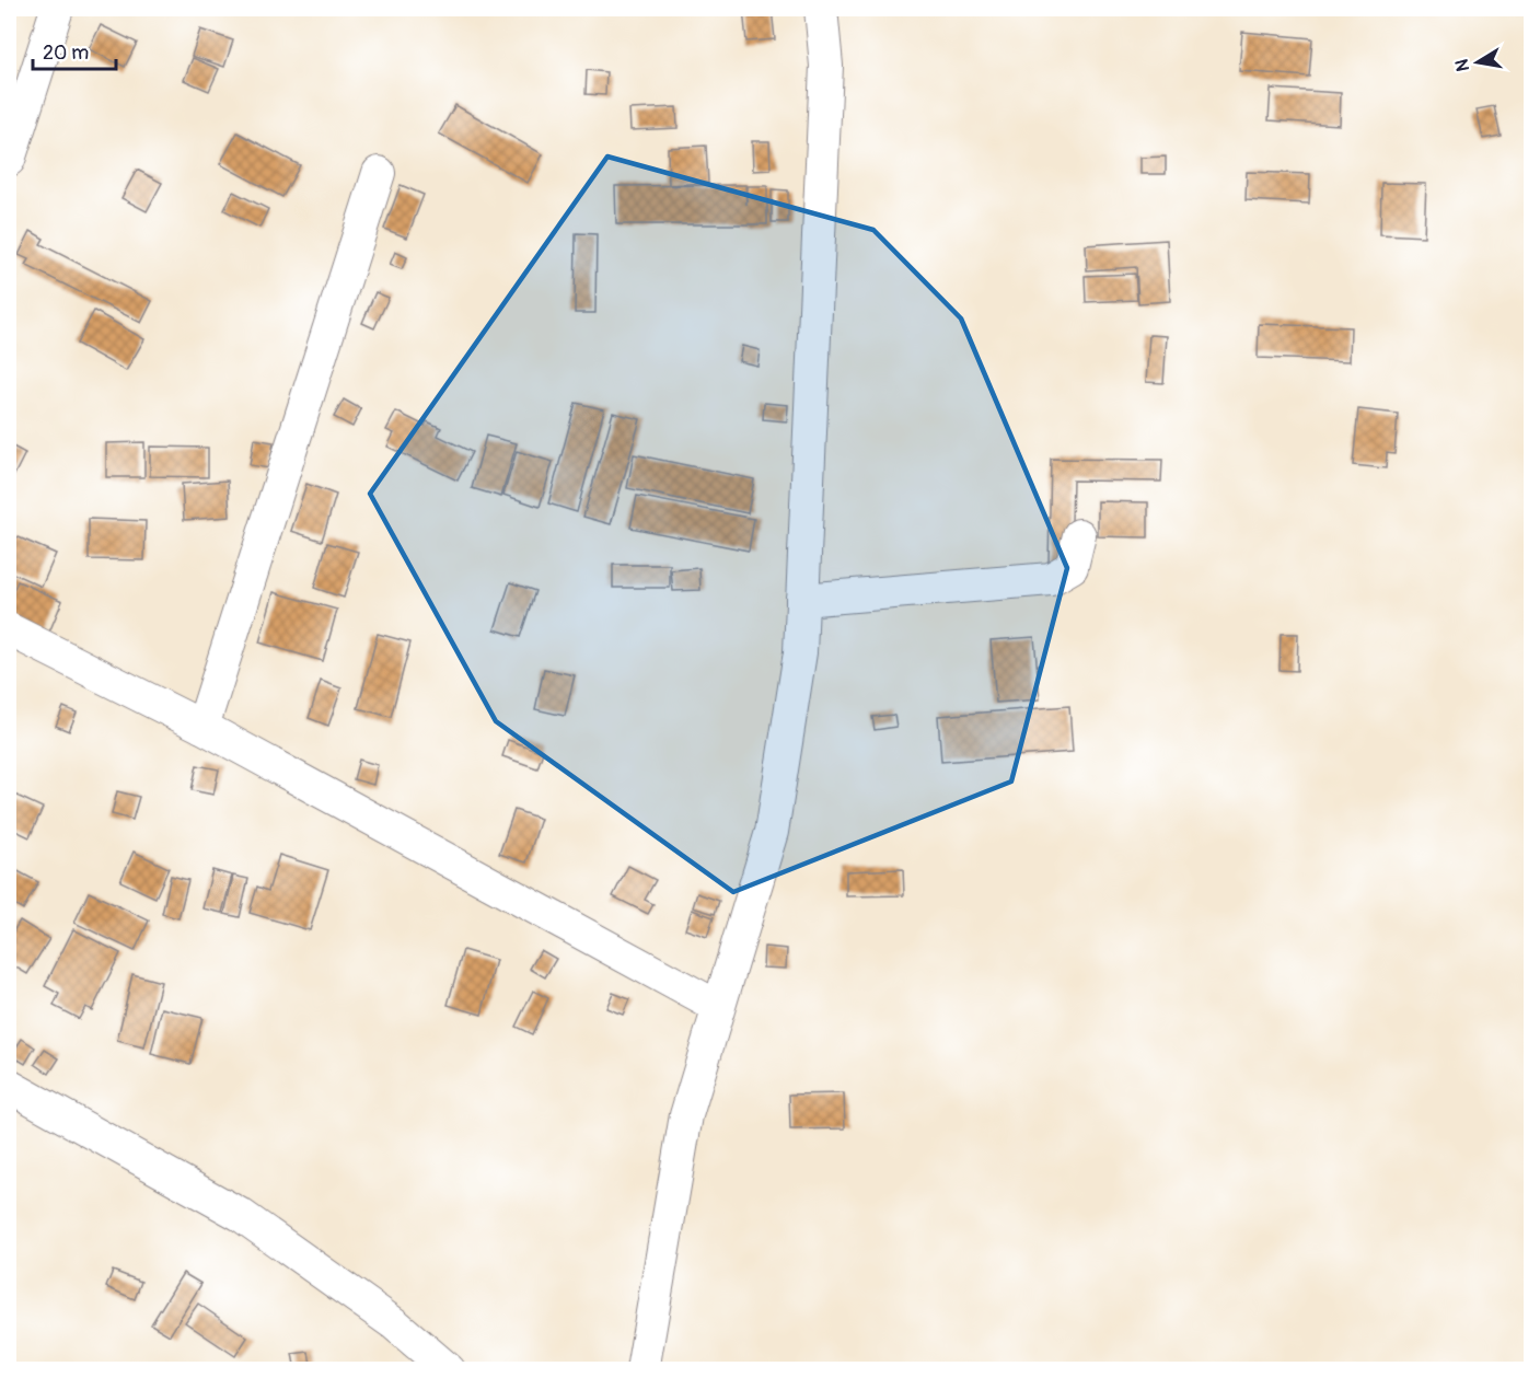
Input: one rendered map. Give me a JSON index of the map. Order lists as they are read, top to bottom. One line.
{"scale_bar":"20 m","north":"left"}
